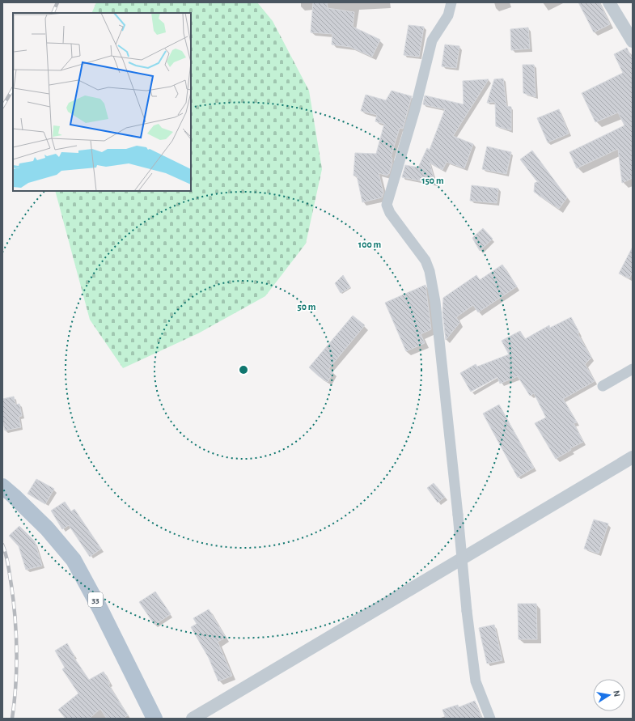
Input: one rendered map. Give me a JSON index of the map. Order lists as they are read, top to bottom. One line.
{"streets":{"main road":["33"]},"north":"right","rings":["150 m","100 m","50 m"]}
